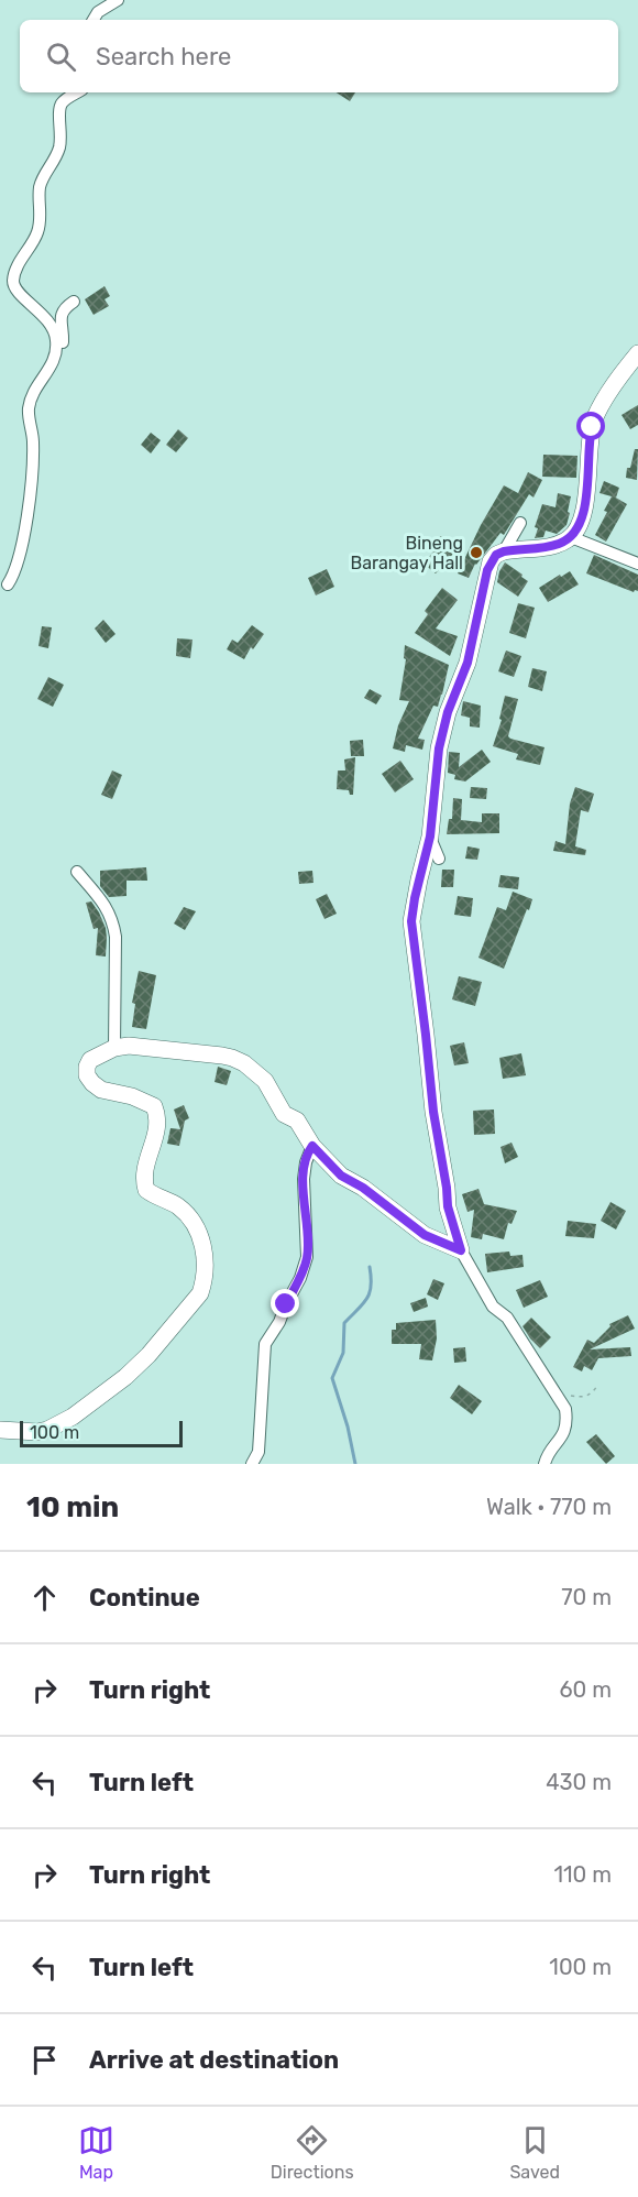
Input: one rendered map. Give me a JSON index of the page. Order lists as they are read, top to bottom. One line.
{"places":["Bineng Barangay Hall"],"scale_bar":"100 m","page":{"search":"Search here","scale":"100 m","heading":["10 min","Walk · 770 m"],"list":[["Continue","70 m"],["Turn right","60 m"],["Turn left","430 m"],["Turn right","110 m"],["Turn left","100 m"],"Arrive at destination"],"nav":["Map","Directions","Saved"]}}
